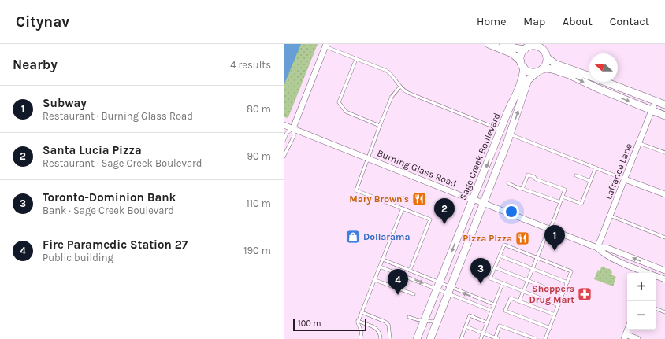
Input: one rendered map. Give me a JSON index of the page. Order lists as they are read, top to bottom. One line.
{"streets":{"street":["Sage Creek Boulevard","Burning Glass Road","Lafrance Lane"]},"crossings":[["Sage Creek Boulevard","Burning Glass Road"],["Burning Glass Road","Lafrance Lane"]],"places":{"restaurant":["Mary Brown's","Pizza Pizza"],"shop":["Dollarama"],"pharmacy":["Shoppers Drug Mart"]},"scale_bar":"100 m","north":"left","page":{"header":"Citynav","nav":["Home","Map","About","Contact"],"heading":["Nearby","4 results"],"list":[{"mark":"1","name":"Subway","note":"Restaurant · Burning Glass Road","value":"80 m"},{"mark":"2","name":"Santa Lucia Pizza","note":"Restaurant · Sage Creek Boulevard","value":"90 m"},{"mark":"3","name":"Toronto-Dominion Bank","note":"Bank · Sage Creek Boulevard","value":"110 m"},{"mark":"4","name":"Fire Paramedic Station 27","note":"Public building","value":"190 m"}],"pins":["2","1","3","4"],"map_buttons":["+","−"],"scale":"100 m"}}
